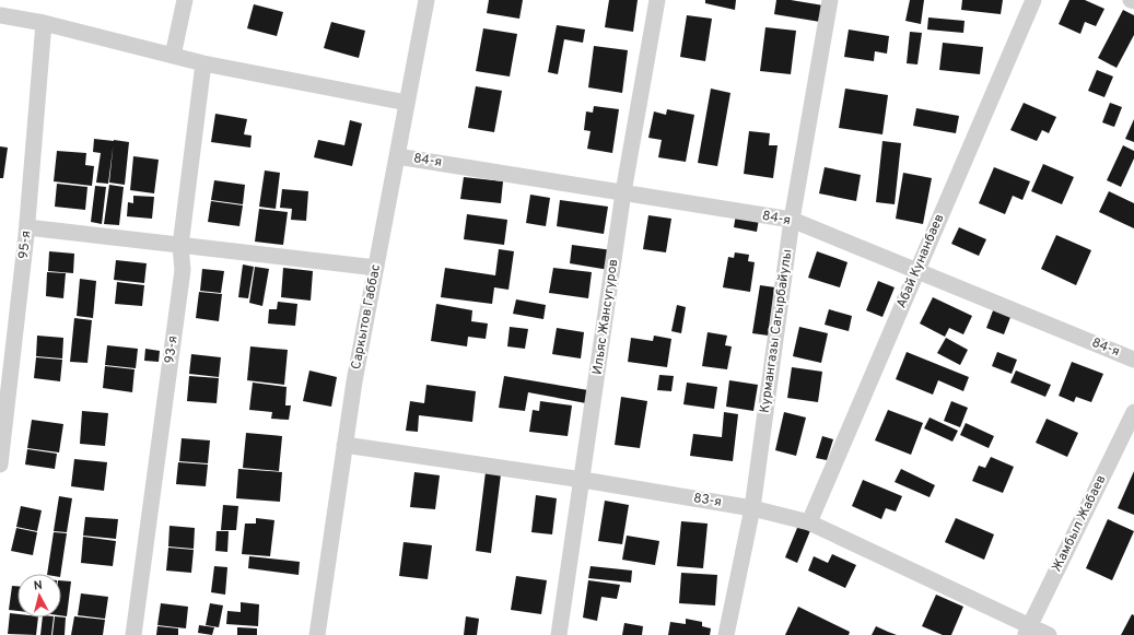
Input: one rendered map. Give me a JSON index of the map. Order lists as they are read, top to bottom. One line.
{"streets":{"street":["84-я","95-я","Абай Кунанбаев","Саркытов Габбас","Ильяс Жансугуров","Курмангазы Сагырбайулы","93-я","83-я","Жамбыл Жабаев"]},"crossings":[["84-я","Абай Кунанбаев"],["84-я","Саркытов Габбас"],["84-я","Ильяс Жансугуров"],["84-я","Курмангазы Сагырбайулы"],["Абай Кунанбаев","83-я"],["Саркытов Габбас","83-я"],["Ильяс Жансугуров","83-я"],["Курмангазы Сагырбайулы","83-я"],["83-я","Жамбыл Жабаев"]],"north":"top"}
